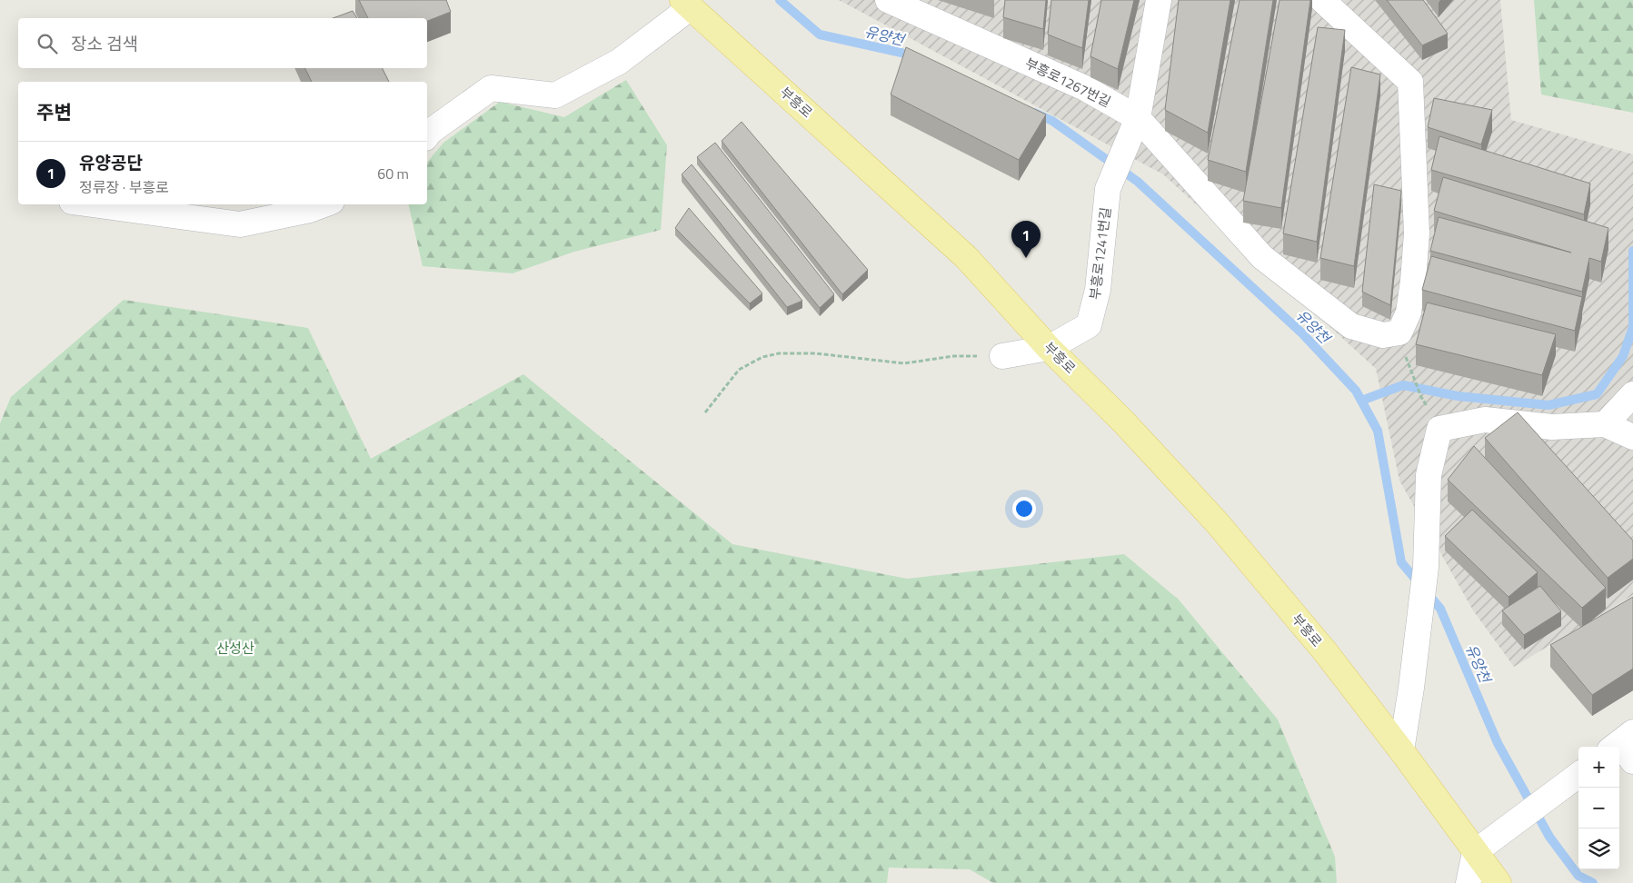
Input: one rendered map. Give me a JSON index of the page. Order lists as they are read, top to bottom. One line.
{"streets":{"main road":["부흥로"],"street":["부흥로1267번길","부흥로1241번길"]},"crossings":[["부흥로1267번길","부흥로1241번길"],["부흥로","부흥로1241번길"]],"water":["유양천"],"parks":["산성산"],"page":{"search":"장소 검색","heading":"주변","list":[{"mark":"1","name":"유양공단","note":"정류장 · 부흥로","value":"60 m"}],"pins":"1","map_buttons":["+","−"]}}
